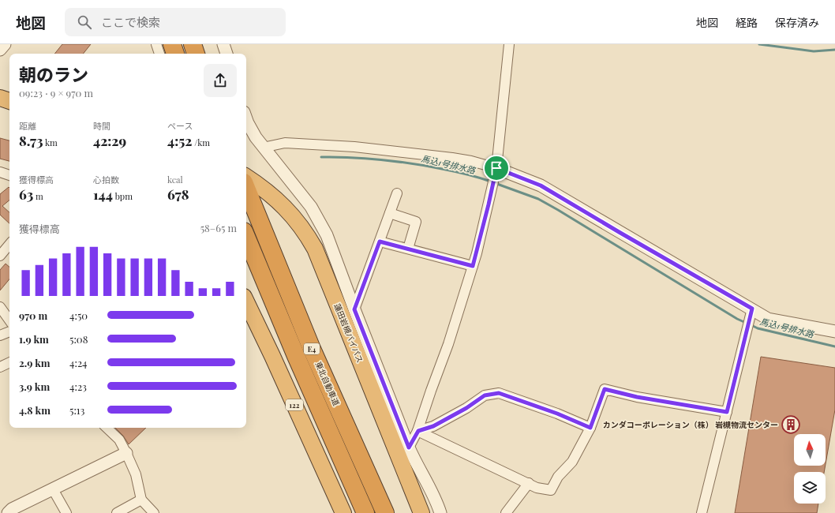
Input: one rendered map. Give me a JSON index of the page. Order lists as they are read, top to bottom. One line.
{"streets":{"highway":["蓮田岩槻バイパス","E4","東北自動車道","122"]},"water":["馬込1号排水路"],"places":{"building":["カンダコーポレーション（株） 岩槻物流センター"]},"north":"top","page":{"header":"地図","search":"ここで検索","nav":["地図","経路","保存済み"],"heading":["朝のラン","09:23 · 9 × 970 m"],"stats":[["距離","8.73 km"],["時間","42:29"],["ペース","4:52 /km"],["獲得標高","63 m"],["心拍数","144 bpm"],["kcal","678"]],"chart":["獲得標高","58–65 m"],"list":[{"name":"970 m","note":"4:50"},{"name":"1.9 km","note":"5:08"},{"name":"2.9 km","note":"4:24"},{"name":"3.9 km","note":"4:23"},{"name":"4.8 km","note":"5:13"}]}}
